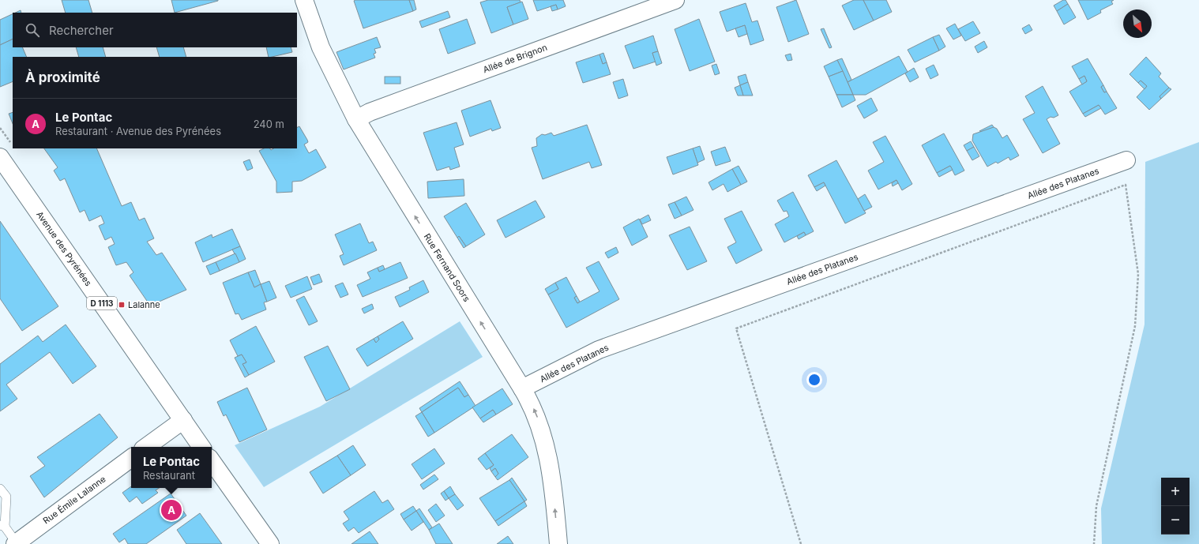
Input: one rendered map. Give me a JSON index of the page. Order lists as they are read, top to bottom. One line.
{"streets":{"street":["Allée de Brignon","Allée des Platanes","Avenue des Pyrénées","Rue Fernand Soors","D 1113","Rue Émile Lalanne"]},"crossings":[["Allée de Brignon","Rue Fernand Soors"],["Allée des Platanes","Rue Fernand Soors"]],"one_way":["Rue Fernand Soors"],"places":{"transit":["Lalanne"]},"north":"bottom right","page":{"search":"Rechercher","heading":"À proximité","list":[{"mark":"A","name":"Le Pontac","note":"Restaurant · Avenue des Pyrénées","value":"240 m"}],"popup":["Le Pontac","Restaurant"],"map_buttons":["+","−"],"pins":"A"}}
